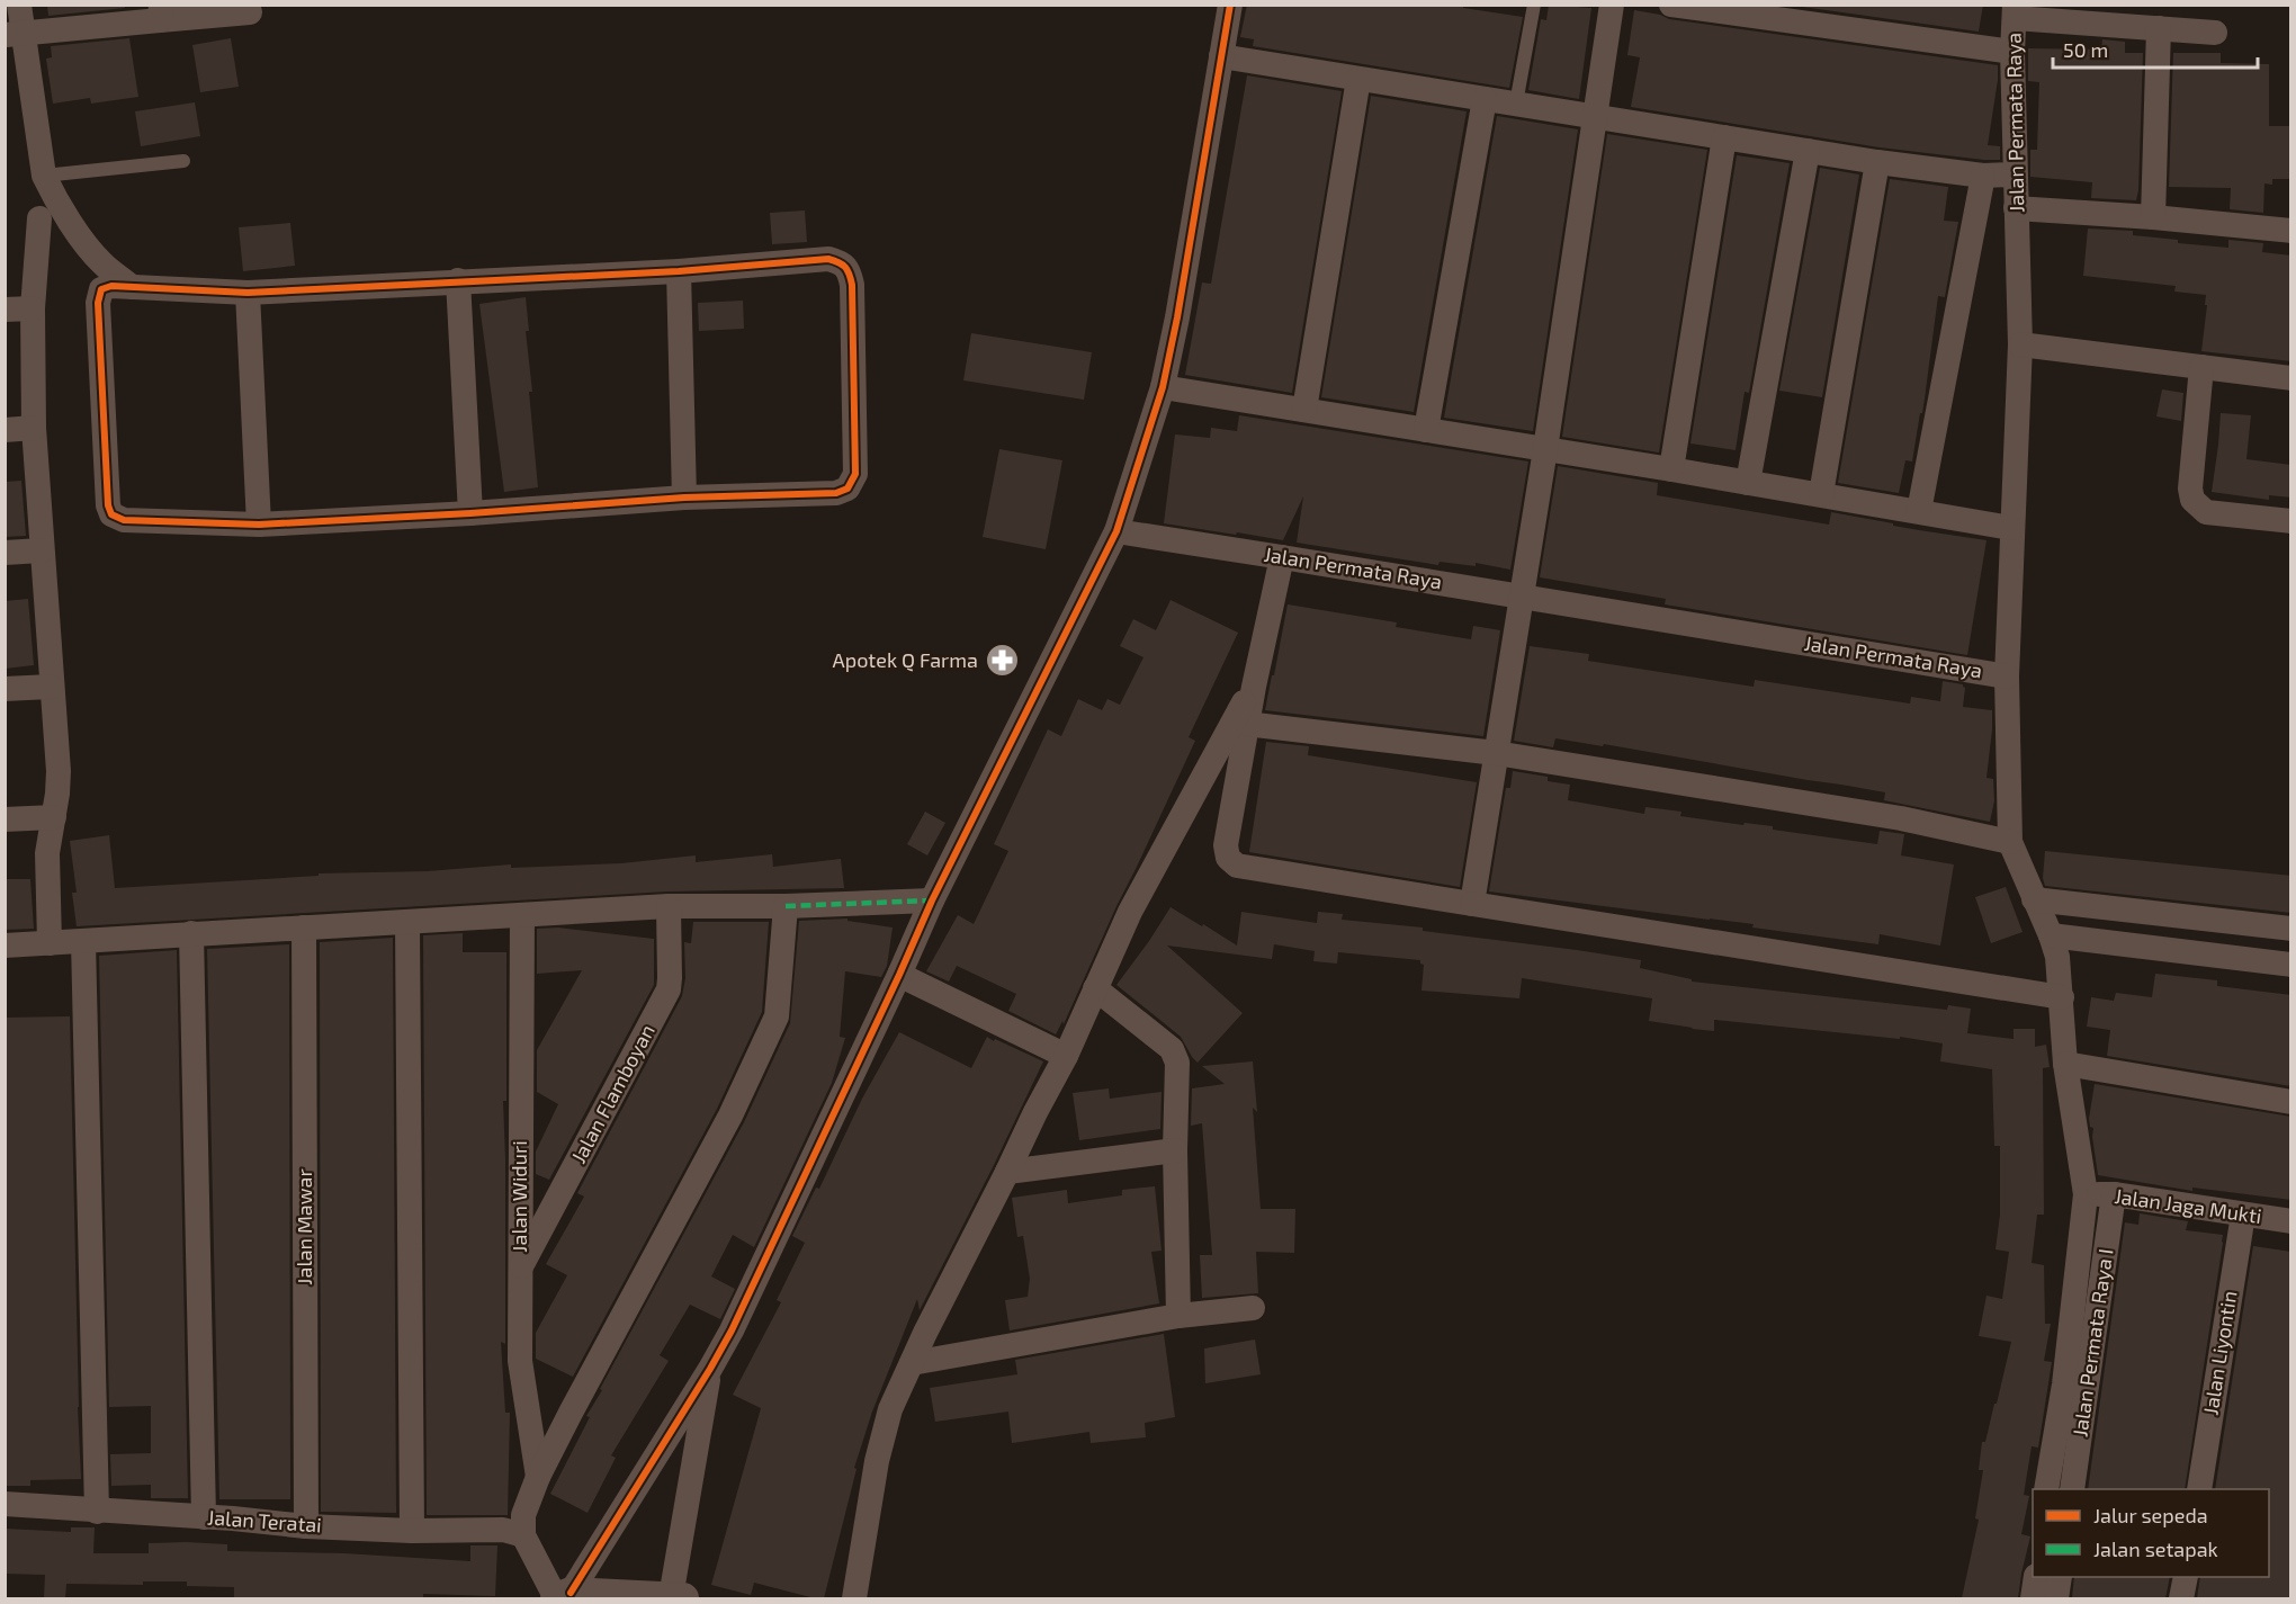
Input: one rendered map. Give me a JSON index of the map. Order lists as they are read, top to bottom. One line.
{"streets":{"street":["Jalan Permata Raya","Jalan Flamboyan","Jalan Widuri","Jalan Jaga Mukti","Jalan Mawar","Jalan Permata Raya I","Jalan Liyontin","Jalan Teratai"]},"crossings":[["Jalan Flamboyan","Jalan Widuri"],["Jalan Jaga Mukti","Jalan Permata Raya I"],["Jalan Jaga Mukti","Jalan Liyontin"],["Jalan Mawar","Jalan Teratai"]],"places":{"pharmacy":["Apotek Q Farma"]},"legend":["Jalur sepeda","Jalan setapak"],"scale_bar":"50 m"}
